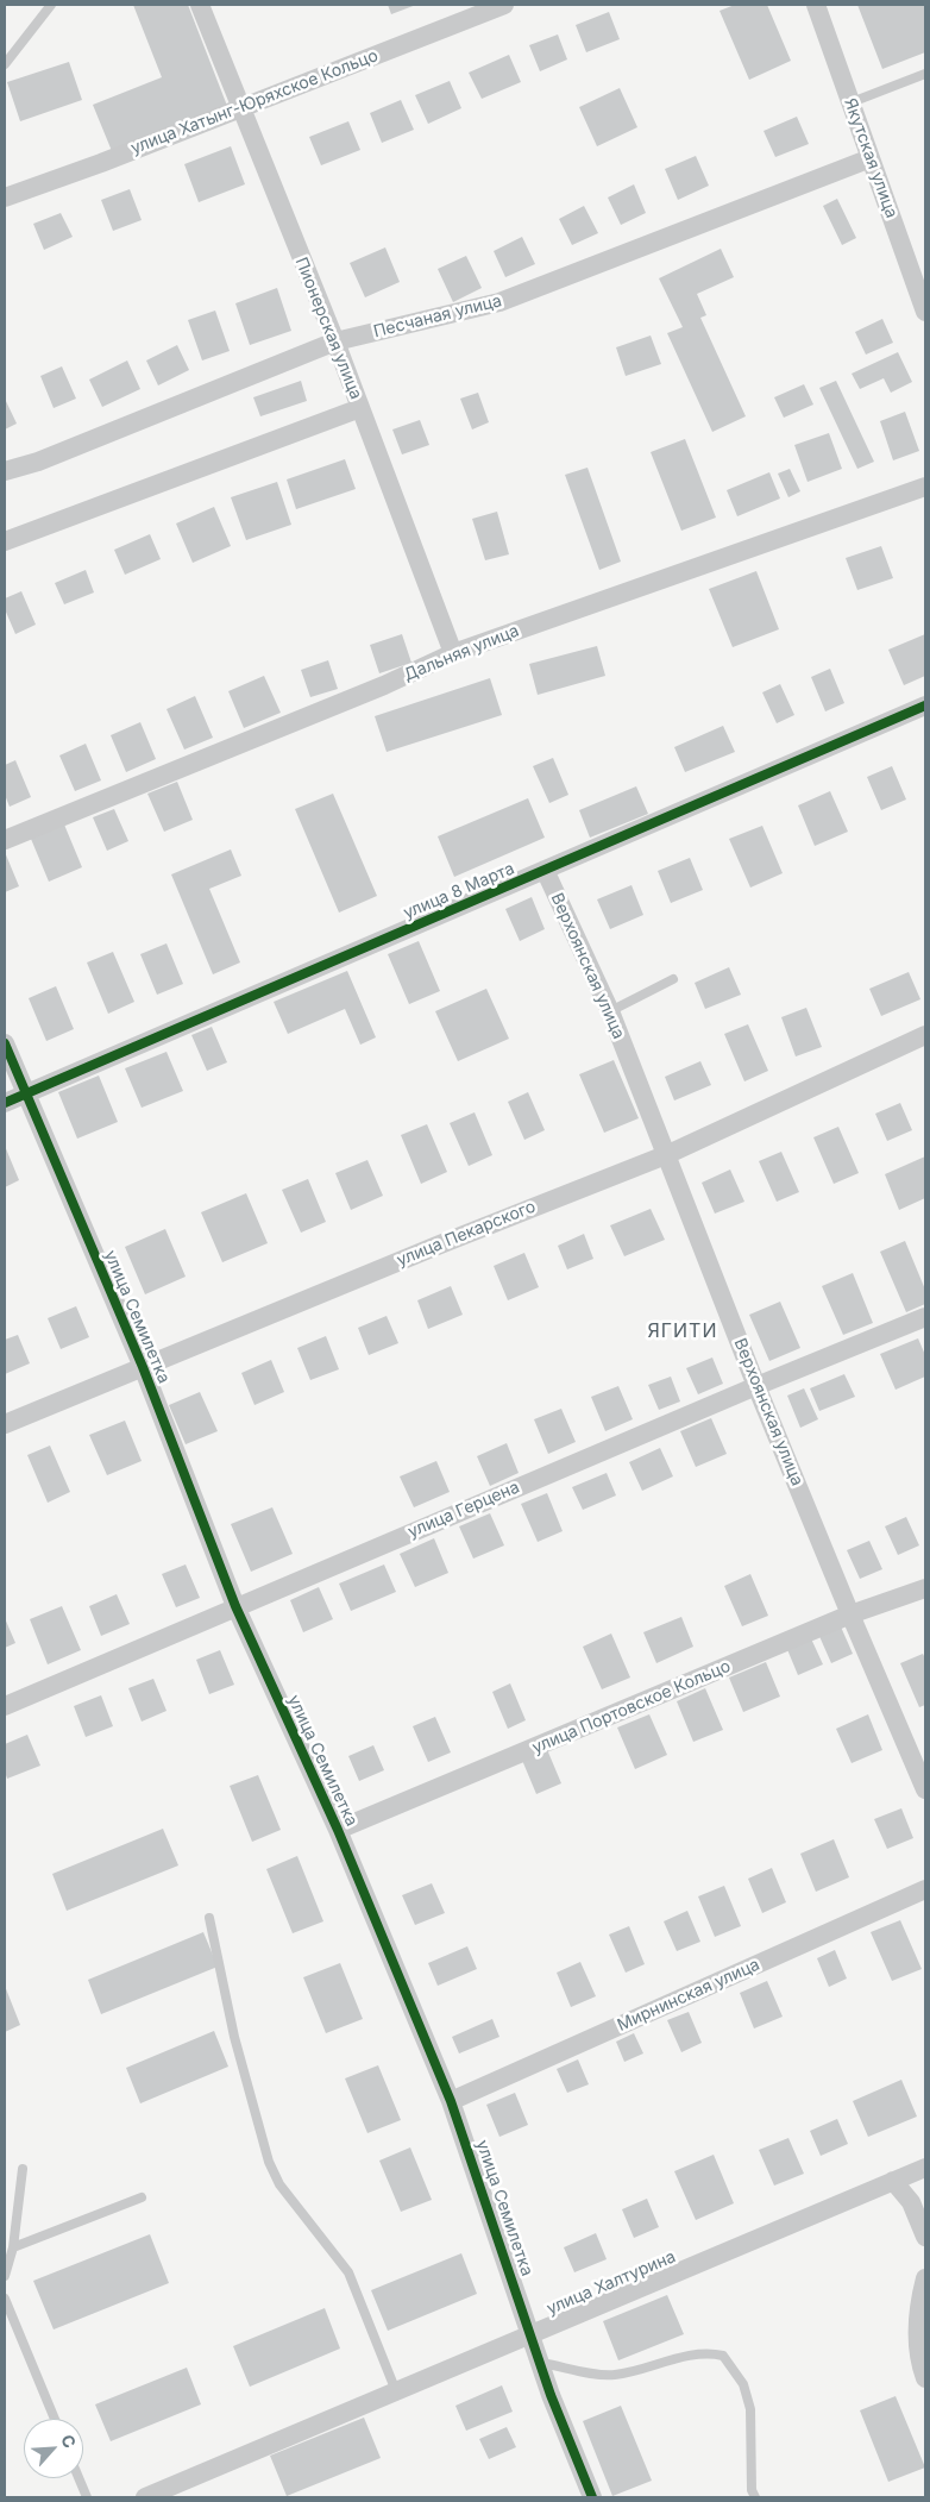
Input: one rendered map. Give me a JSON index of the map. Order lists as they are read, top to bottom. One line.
{"streets":{"street":["улица Хатынг-Юряхское Кольцо","Якутская улица","Песчаная улица","Пионерская улица","Дальняя улица","улица 8 Марта","Верхоянская улица","улица Пекарского","улица Семилетка","улица Герцена","улица Портовское Кольцо","Мирнинская улица","улица Халтурина"]},"crossings":[["улица Хатынг-Юряхское Кольцо","Пионерская улица"],["Якутская улица","Песчаная улица"],["Песчаная улица","Пионерская улица"],["Пионерская улица","Дальняя улица"],["улица 8 Марта","Верхоянская улица"],["улица 8 Марта","улица Семилетка"],["Верхоянская улица","улица Пекарского"],["Верхоянская улица","улица Герцена"],["Верхоянская улица","улица Портовское Кольцо"],["улица Пекарского","улица Семилетка"],["улица Семилетка","улица Герцена"],["улица Семилетка","улица Портовское Кольцо"],["улица Семилетка","Мирнинская улица"],["улица Семилетка","улица Халтурина"]],"districts":["ЯГИТИ"],"north":"top right"}
